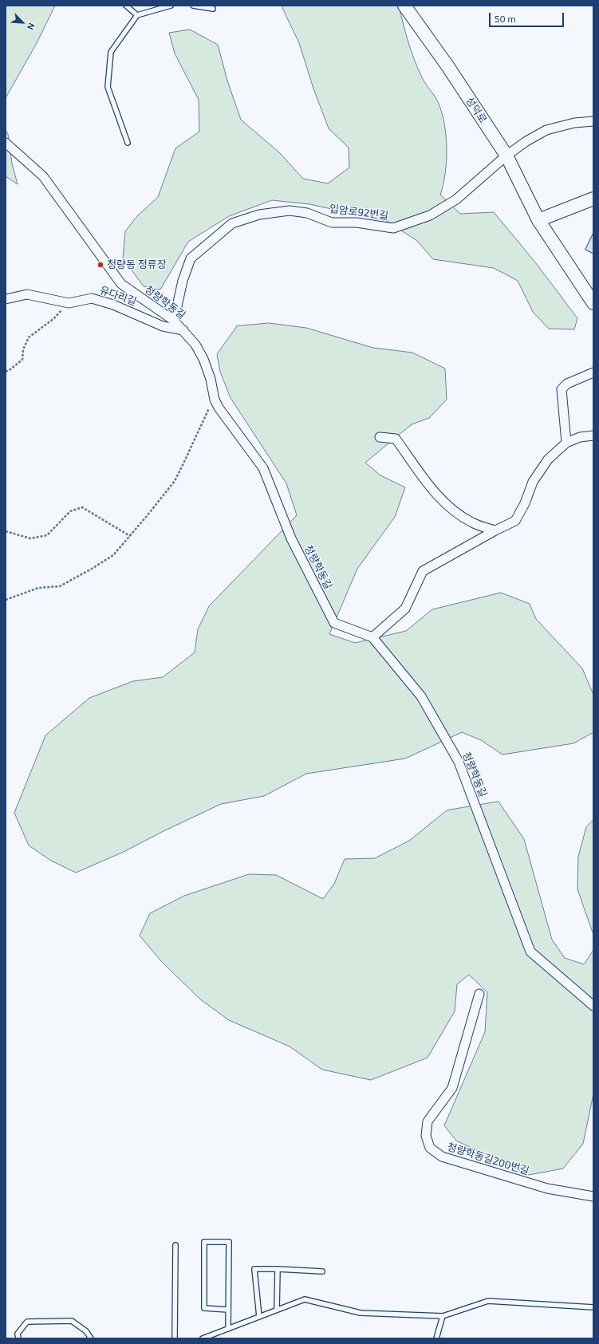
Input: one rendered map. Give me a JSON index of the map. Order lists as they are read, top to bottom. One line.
{"streets":{"street":["성덕로","입암로92번길","유다리길","청량학동길","청량학동길200번길"]},"crossings":[["성덕로","입암로92번길"],["입암로92번길","청량학동길"],["유다리길","청량학동길"]],"places":["청량동 정류장"],"scale_bar":"50 m","north":"bottom right"}
